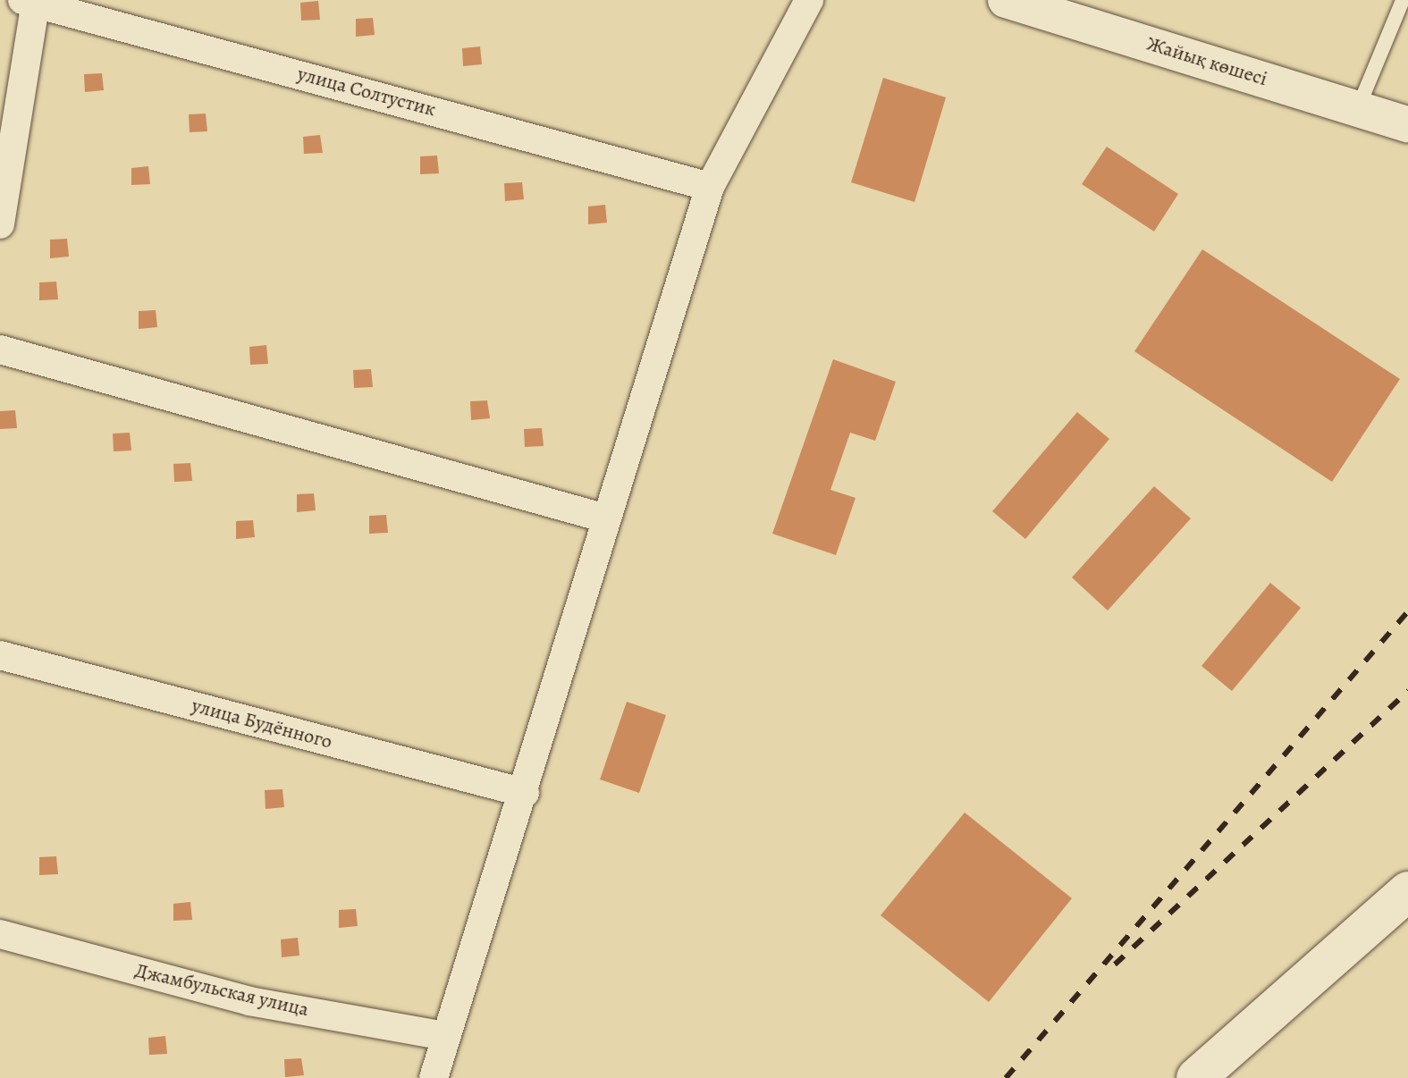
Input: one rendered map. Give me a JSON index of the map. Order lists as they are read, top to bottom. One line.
{"streets":{"street":["Жайық көшесі","улица Солтустик","улица Будённого","Джамбульская улица"]}}
